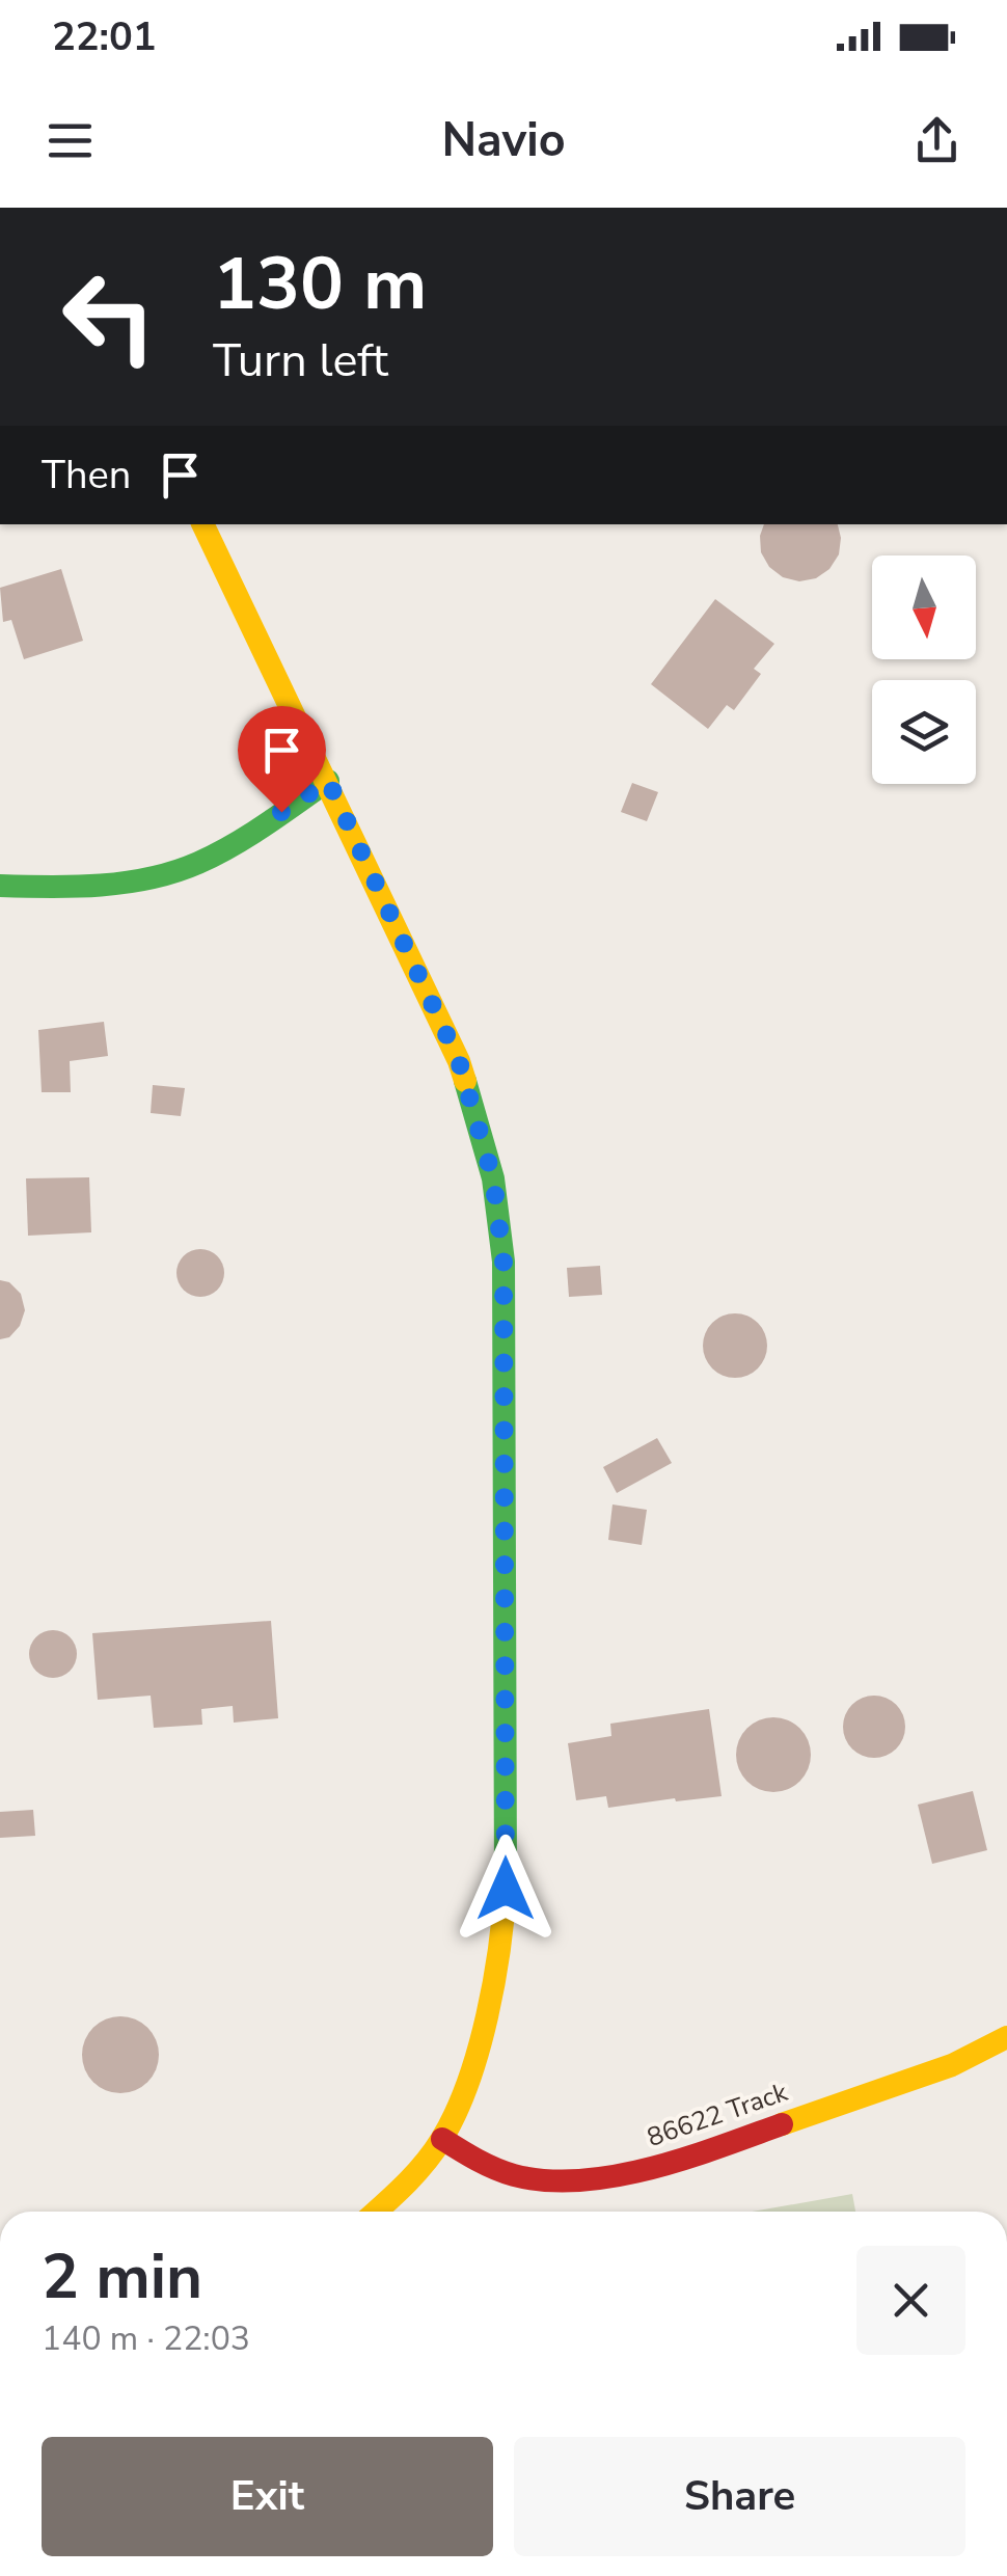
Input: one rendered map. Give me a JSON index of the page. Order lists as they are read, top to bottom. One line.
{"streets":{"street":["86622 Track"]},"north":"bottom","page":{"status":"22:01","header":"Navio","turn":["130 m","Turn left"],"then":"Then","heading":["2 min","140 m · 22:03"],"buttons":["Exit","Share"]}}
